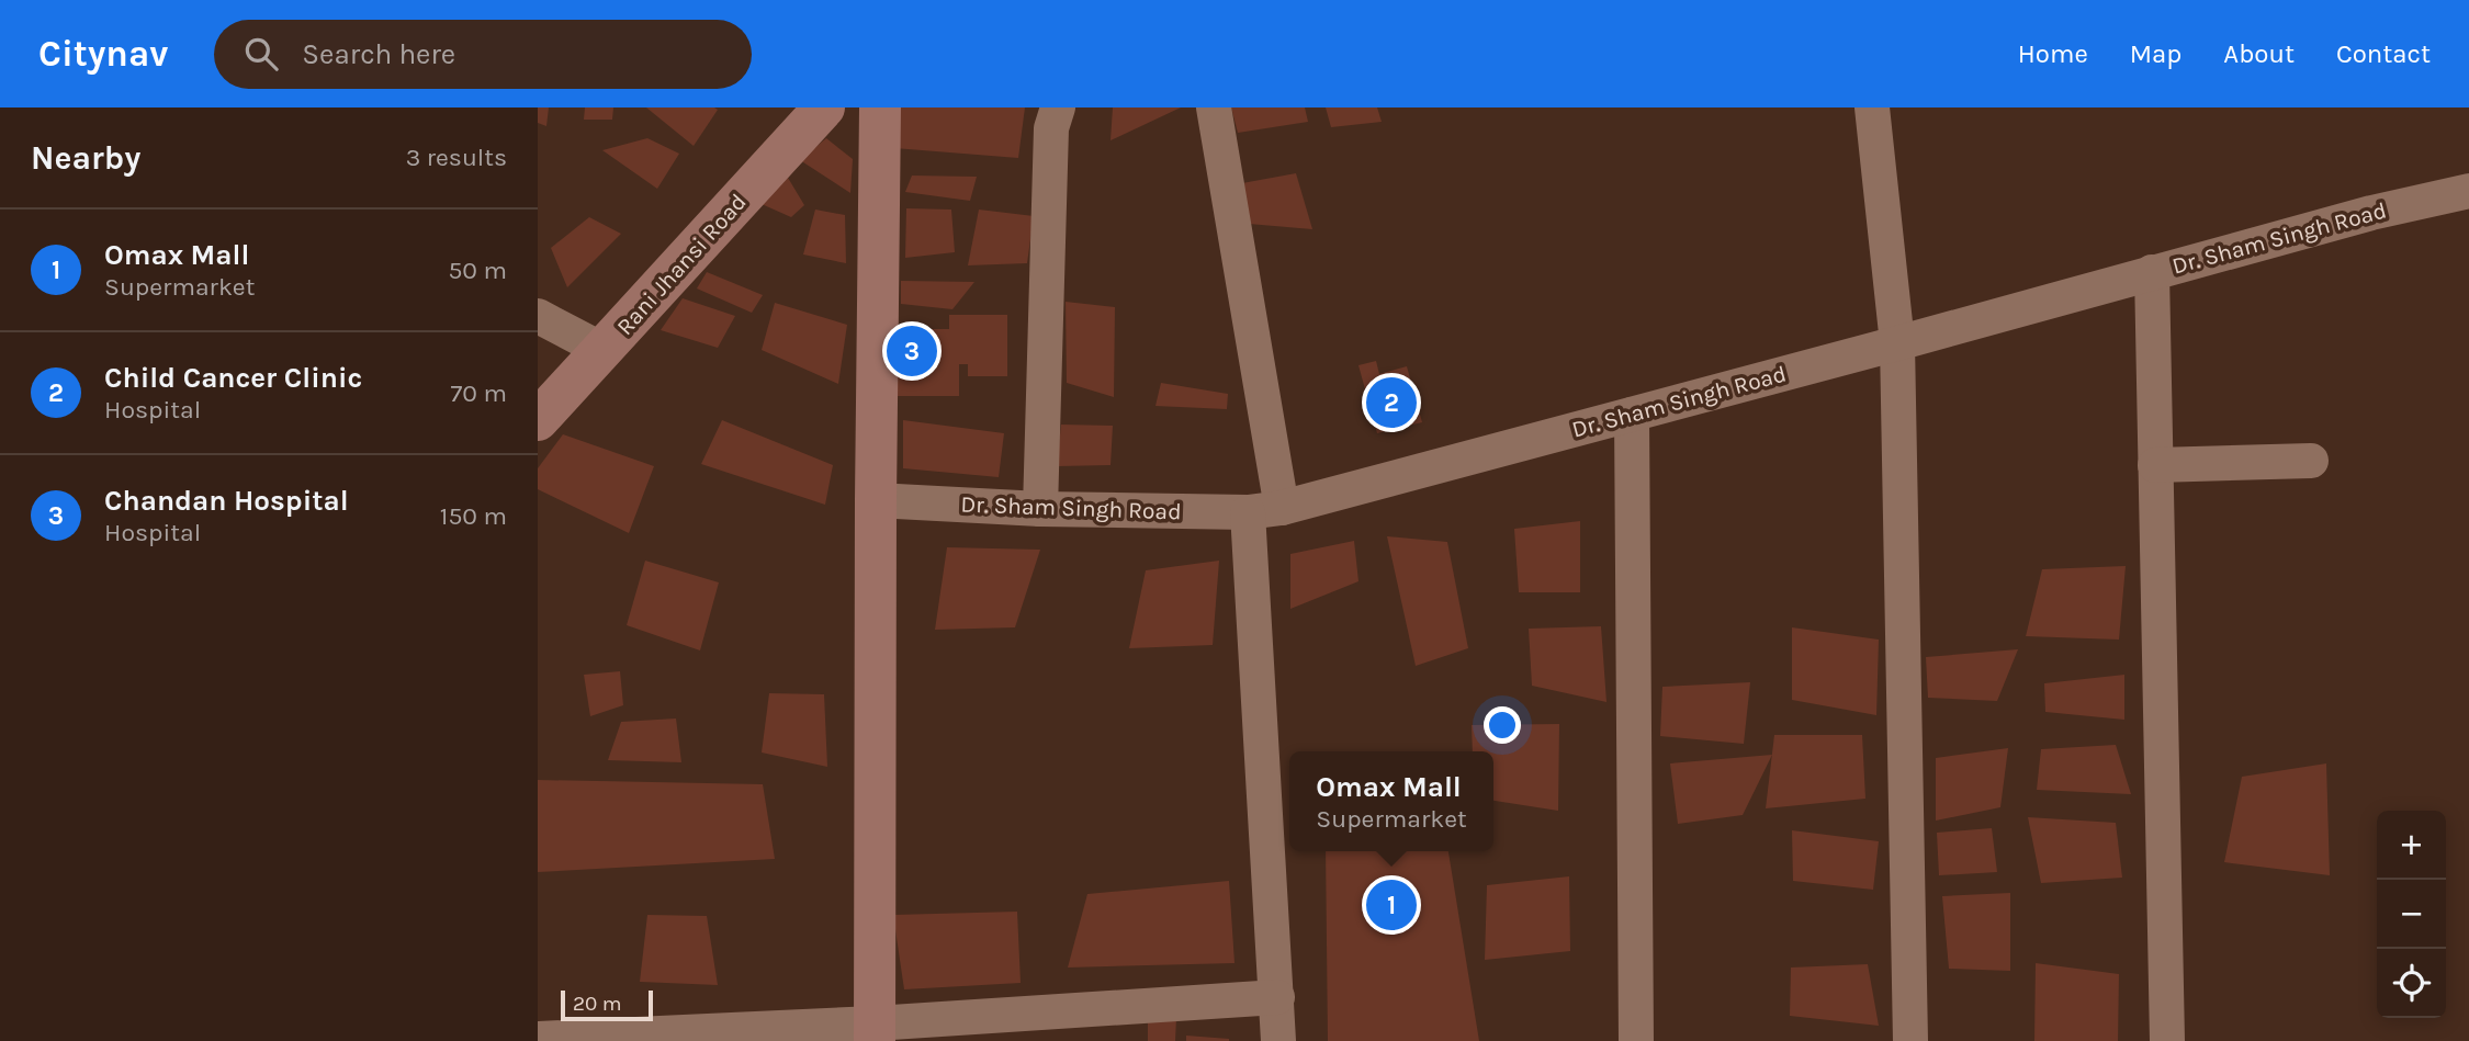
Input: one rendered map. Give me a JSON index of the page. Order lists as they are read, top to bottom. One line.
{"streets":{"street":["Dr. Sham Singh Road","Rani Jhansi Road"]},"scale_bar":"20 m","page":{"header":"Citynav","search":"Search here","nav":["Home","Map","About","Contact"],"heading":["Nearby","3 results"],"list":[{"mark":"1","name":"Omax Mall","note":"Supermarket","value":"50 m"},{"mark":"2","name":"Child Cancer Clinic","note":"Hospital","value":"70 m"},{"mark":"3","name":"Chandan Hospital","note":"Hospital","value":"150 m"}],"pins":["3","2","1"],"popup":["Omax Mall","Supermarket"],"map_buttons":["+","−"],"scale":"20 m"}}
